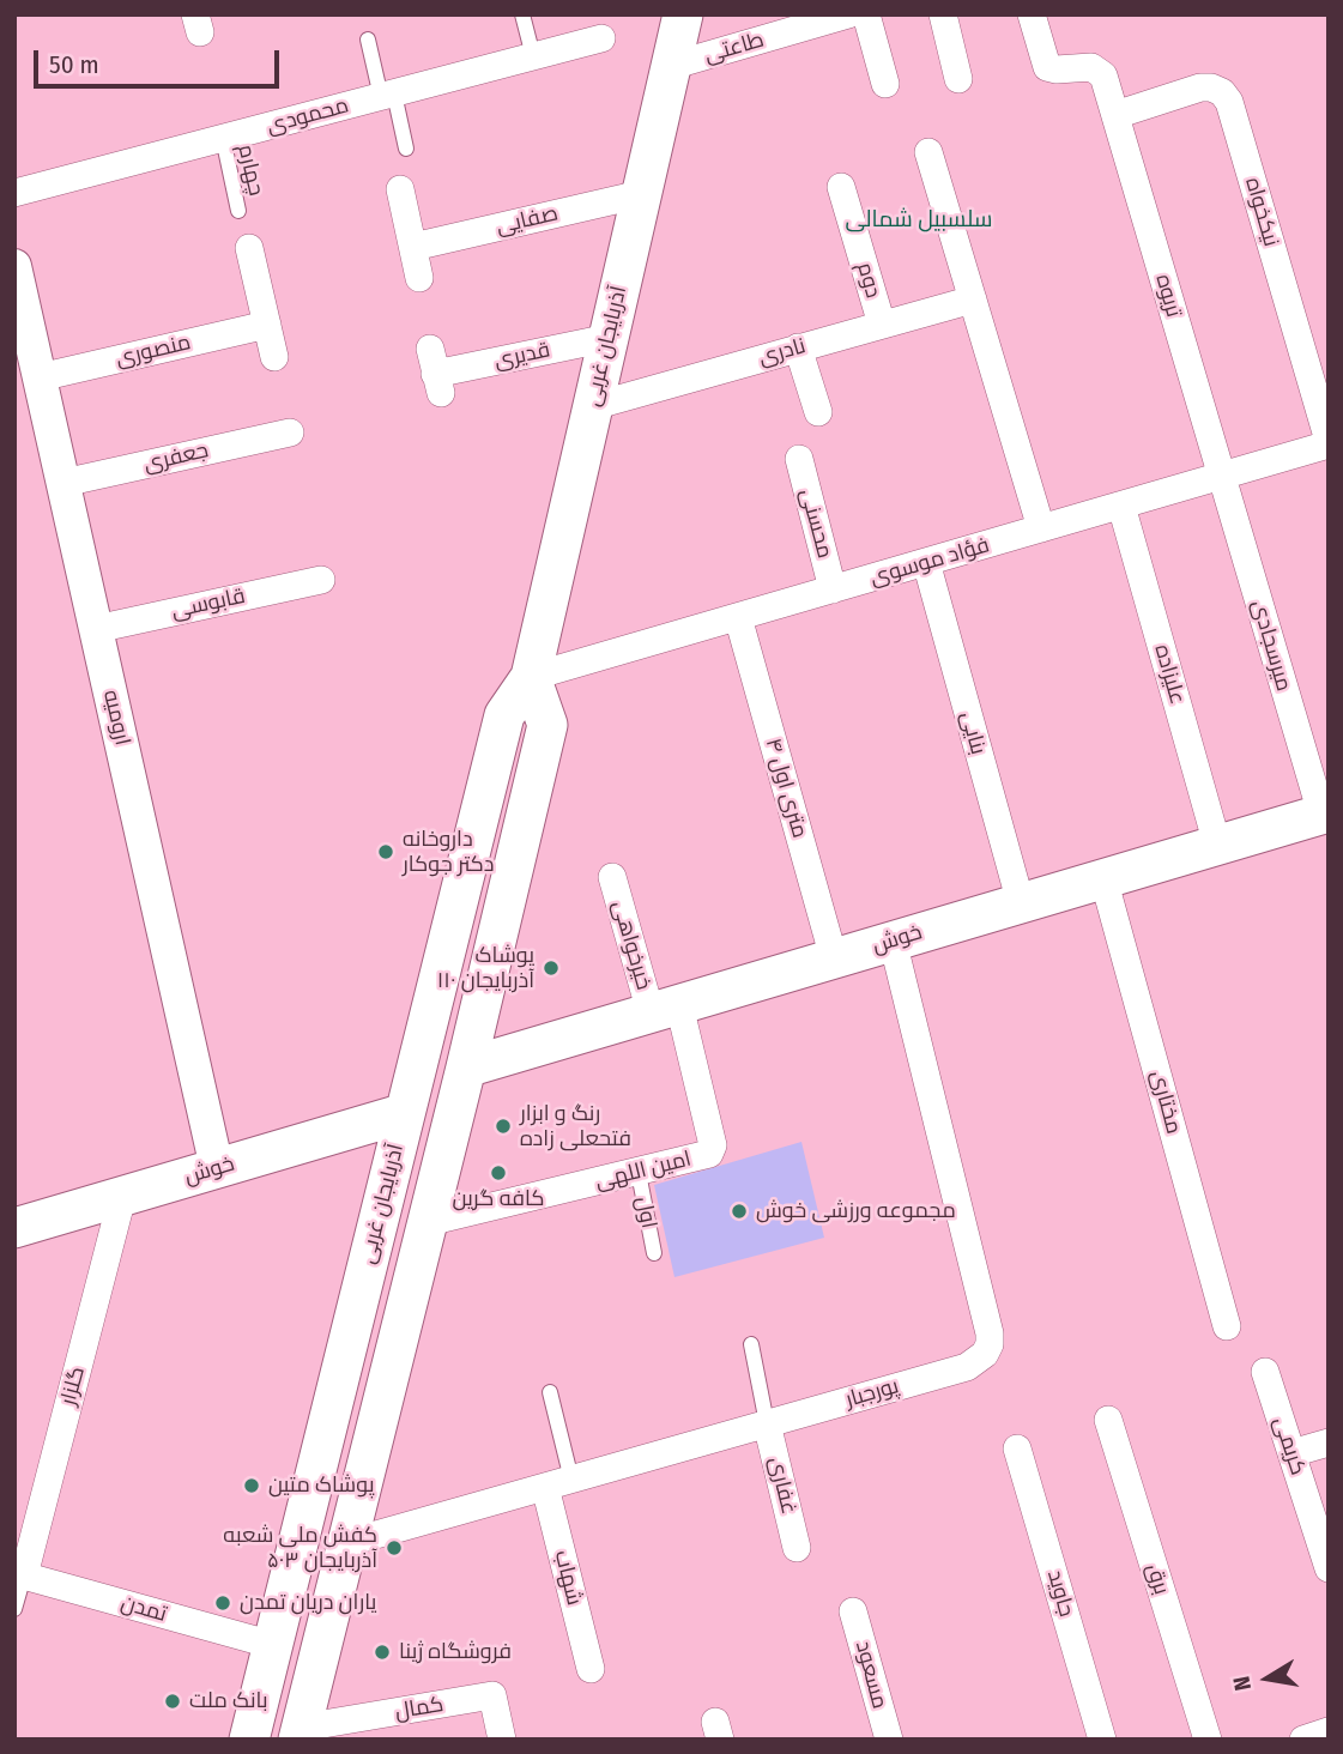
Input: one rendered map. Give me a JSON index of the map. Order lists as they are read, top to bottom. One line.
{"streets":{"main road":["آذربایجان غربی","خوش"],"street":["طاعتی","محمودی","نیکخواه","صفایی","دوم","تریوه","منصوری","نادری","قدیری","جعفری","محسنی","فؤاد موسوی","قابوسی","میرسجادی","علیزاده","ارومیه","بنایی","۴ متری اول","خیرخواهی","مختاری","امین اللهی","گلزار","پورجبار","کریمی","غفاری","شهاب","برق","جاوید","تمدن","مسعود","کمال"],"lane":["چهارم","اول"]},"crossings":[["طاعتی","آذربایجان غربی"],["محمودی","چهارم"],["نیکخواه","تریوه"],["نیکخواه","فؤاد موسوی"],["صفایی","آذربایجان غربی"],["دوم","نادری"],["تریوه","فؤاد موسوی"],["تریوه","میرسجادی"],["آذربایجان غربی","نادری"],["آذربایجان غربی","قدیری"],["آذربایجان غربی","فؤاد موسوی"],["آذربایجان غربی","خوش"],["آذربایجان غربی","تمدن"],["منصوری","ارومیه"],["جعفری","ارومیه"],["محسنی","فؤاد موسوی"],["فؤاد موسوی","میرسجادی"],["فؤاد موسوی","علیزاده"],["فؤاد موسوی","بنایی"],["فؤاد موسوی","۴ متری اول"],["قابوسی","ارومیه"],["میرسجادی","خوش"],["علیزاده","خوش"],["ارومیه","خوش"],["بنایی","خوش"],["۴ متری اول","خوش"],["خوش","خیرخواهی"],["خوش","مختاری"],["خوش","امین اللهی"],["خوش","گلزار"],["خوش","پورجبار"],["خیرخواهی","امین اللهی"],["امین اللهی","اول"],["گلزار","تمدن"],["پورجبار","غفاری"],["پورجبار","شهاب"]],"districts":["سلسبیل شمالی"],"places":["داروخانه دکتر جوکار","پوشاک آذربایجان ۱۱۰","رنگ و ابزار فتحعلی زاده","کافه گرین","مجموعه ورزشی خوش","پوشاک متین","کفش ملی شعبه ۵۰۳ آذربایجان","یاران دریان تمدن","فروشگاه ژینا","بانک ملت"],"scale_bar":"50 m","north":"left"}
